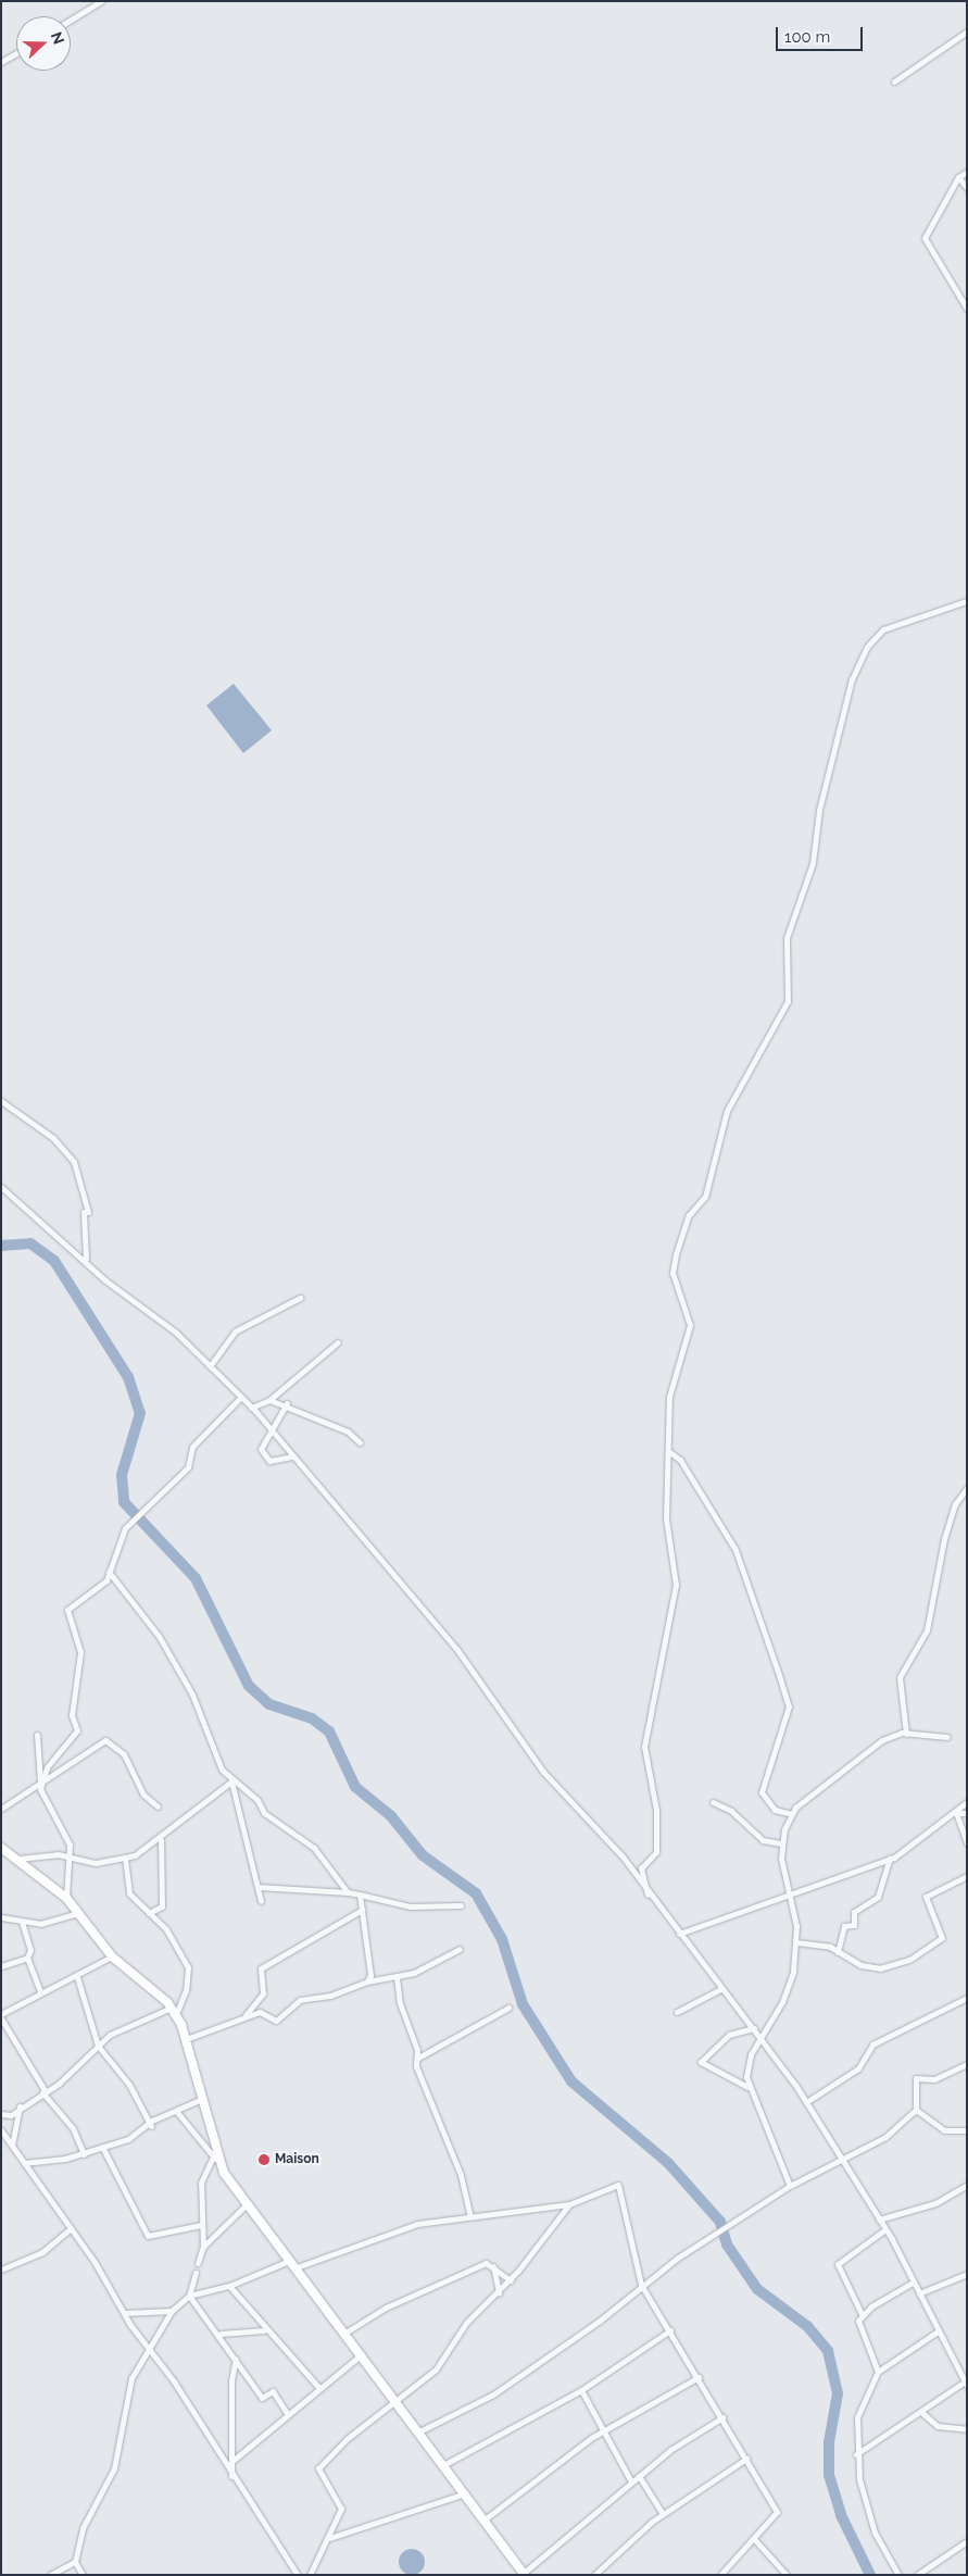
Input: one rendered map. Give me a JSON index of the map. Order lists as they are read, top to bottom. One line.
{"places":["Maison"],"scale_bar":"100 m","north":"right"}
